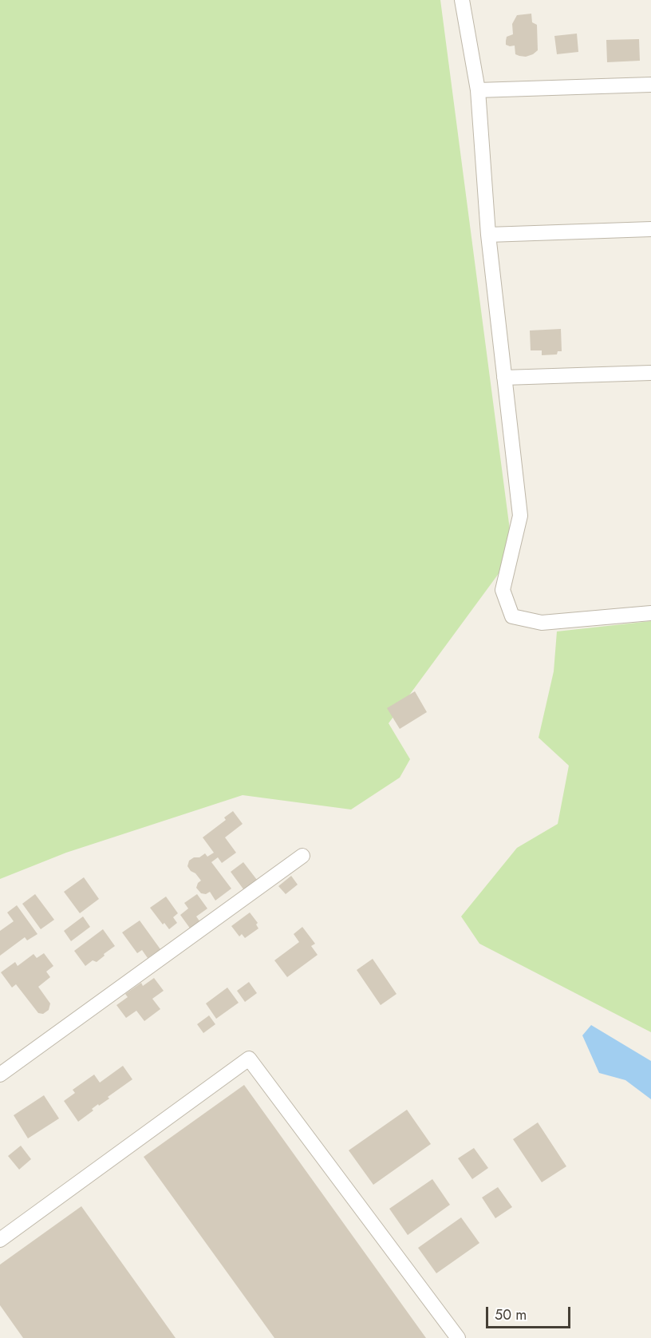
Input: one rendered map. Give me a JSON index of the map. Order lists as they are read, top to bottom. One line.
{"scale_bar":"50 m"}
